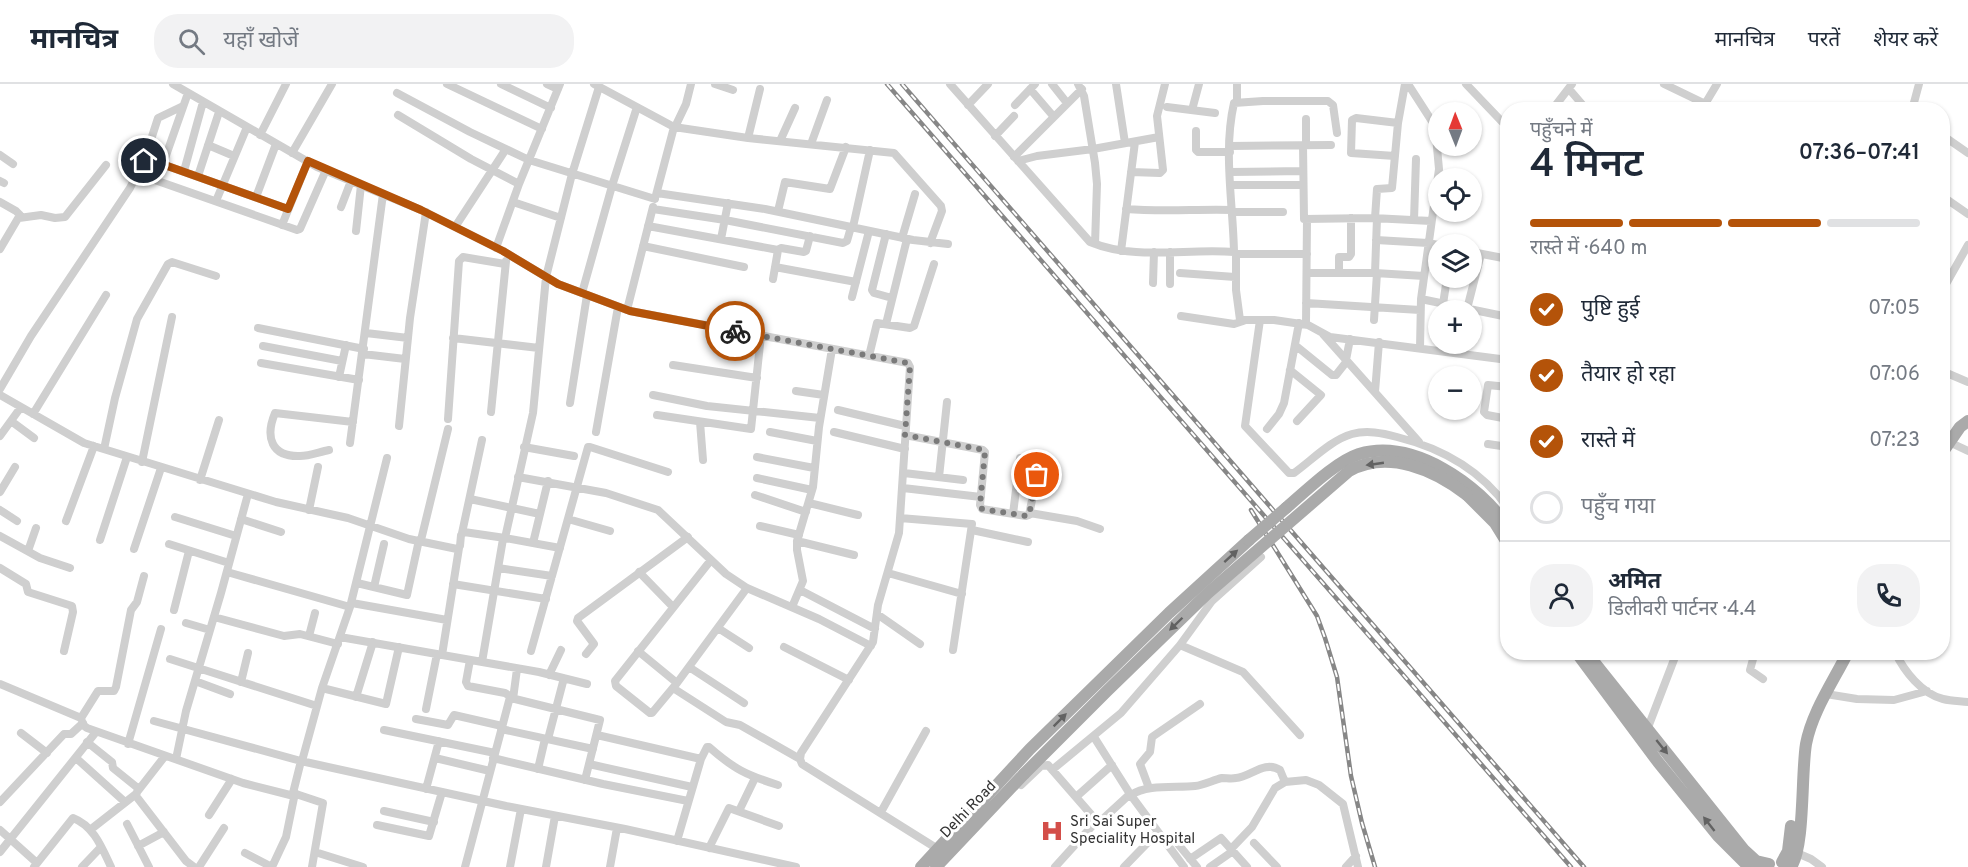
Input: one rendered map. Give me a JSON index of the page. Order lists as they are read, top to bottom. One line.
{"streets":{"main road":["Delhi Road"]},"places":{"hospital":["Sri Sai Super Speciality Hospital"]},"north":"top","page":{"header":"मानचित्र","search":"यहाँ खोजें","nav":["मानचित्र","परतें","शेयर करें"],"map_buttons":["+","−"],"heading":["4 मिनट","पहुँचने में","07:36–07:41"],"panel":["अमित","डिलीवरी पार्टनर · 4.4"],"bar":"रास्ते में · 640 m","list":[["पुष्टि हुई","07:05"],["तैयार हो रहा","07:06"],["रास्ते में","07:23"],"पहुँच गया"]}}
